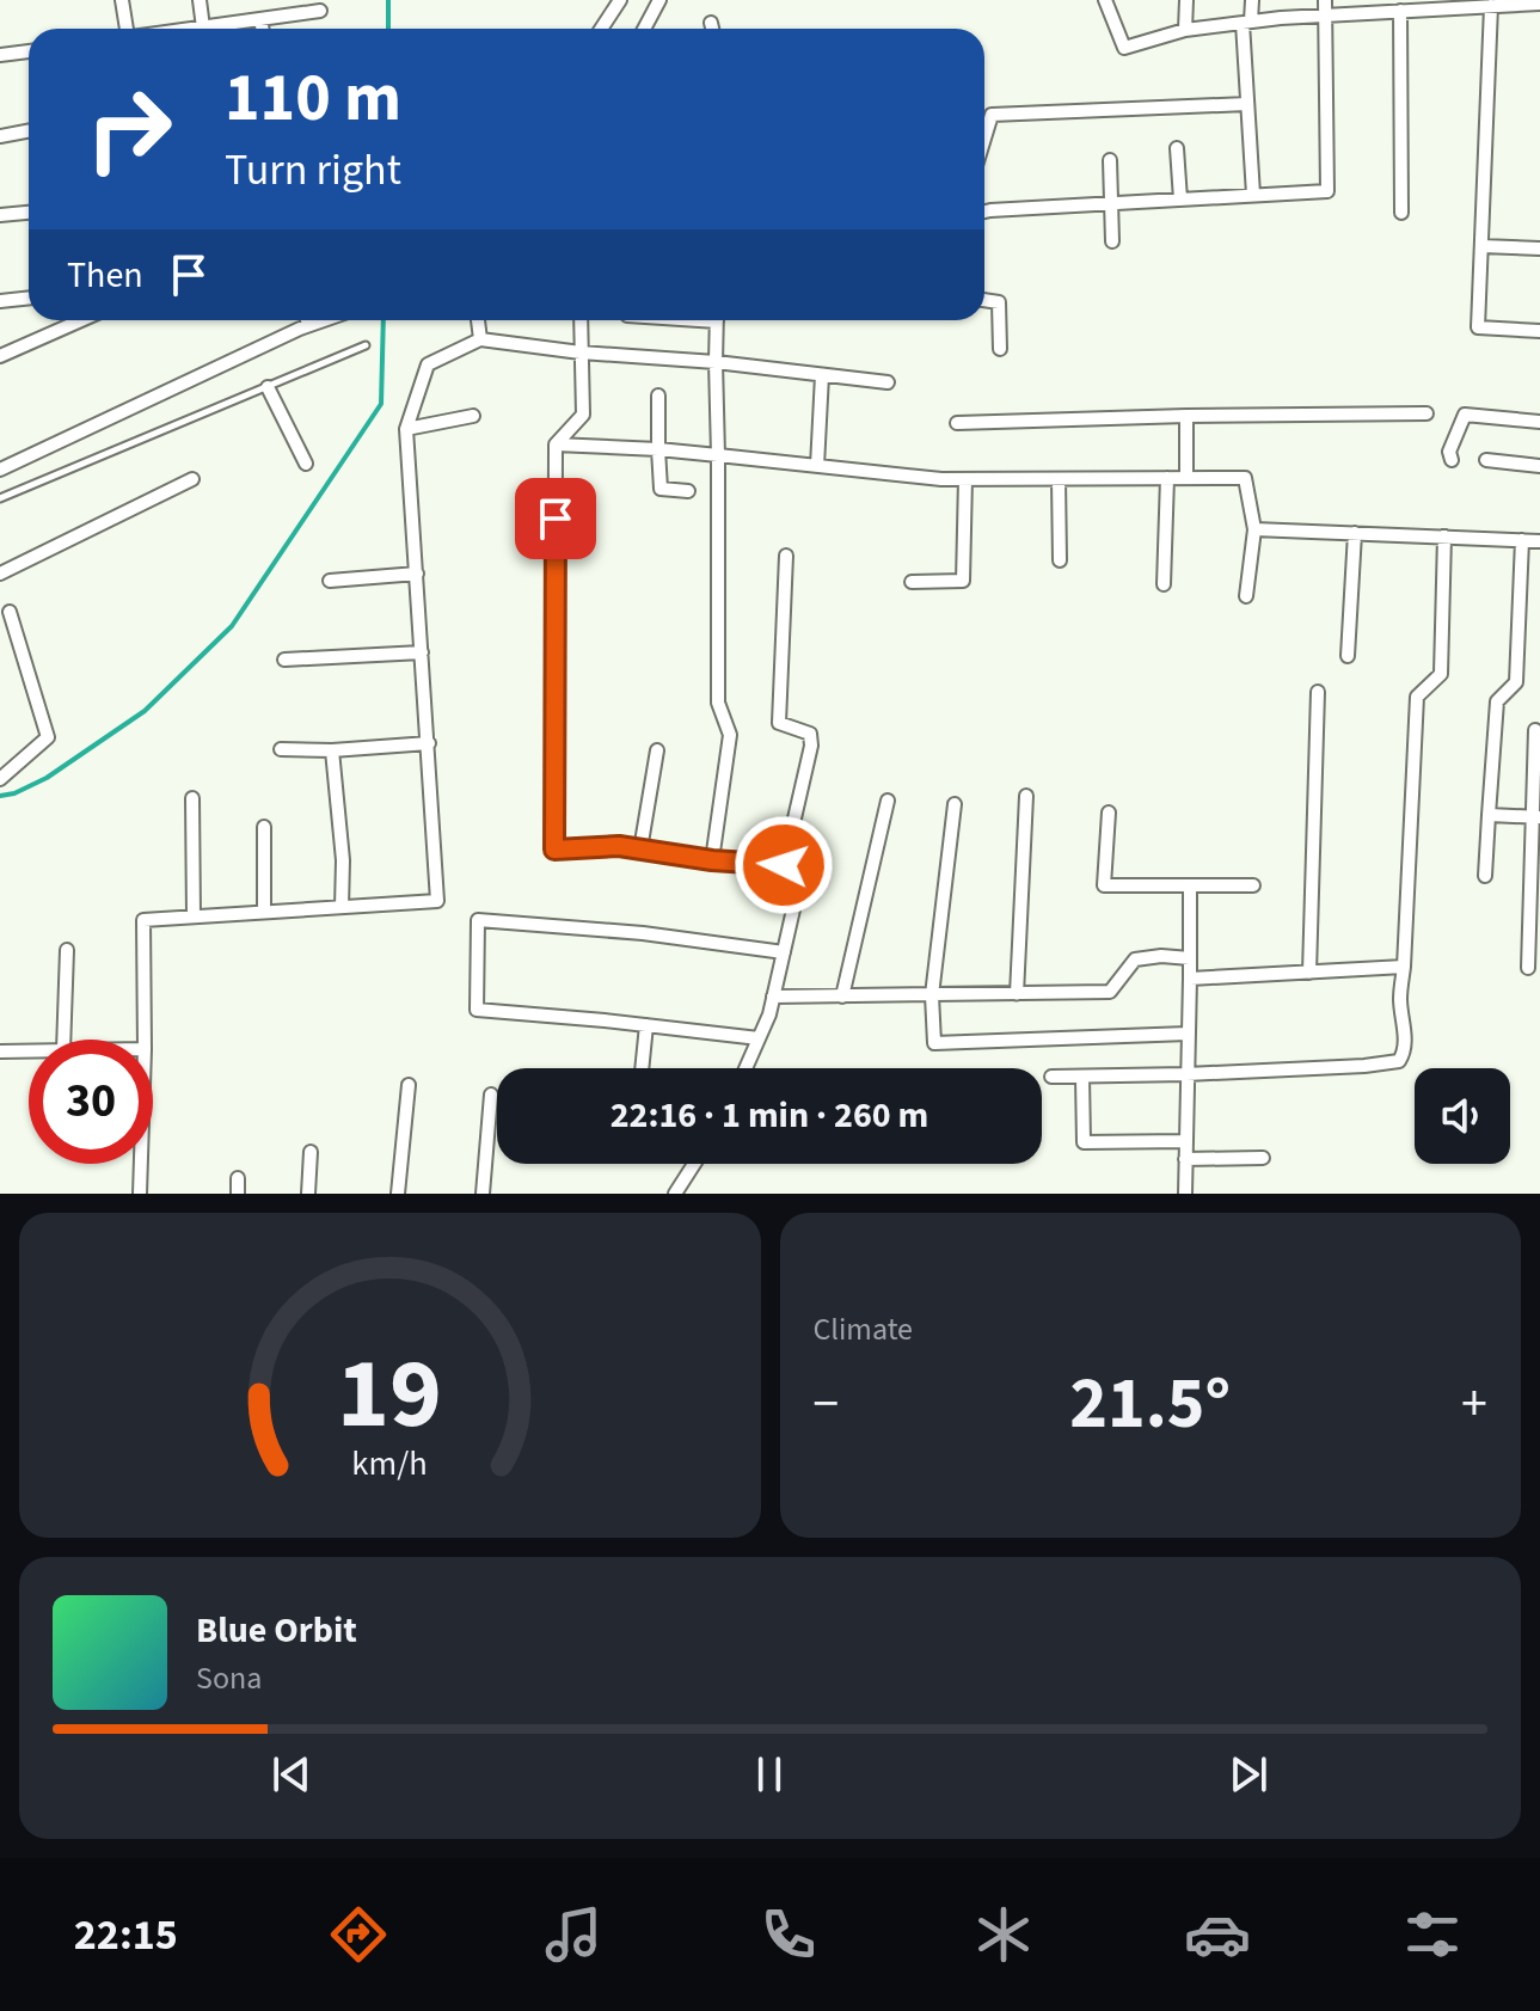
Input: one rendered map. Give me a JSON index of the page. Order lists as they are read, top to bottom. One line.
{"page":{"turn":["110 m","Turn right"],"then":"Then","limit":"30","trip":"22:16 · 1 min · 260 m","tile":"Climate","heat":["−","21.5°","+"],"song":["Blue Orbit","Sona"],"tabs":"22:15","gauge":["19","km/h"]}}
